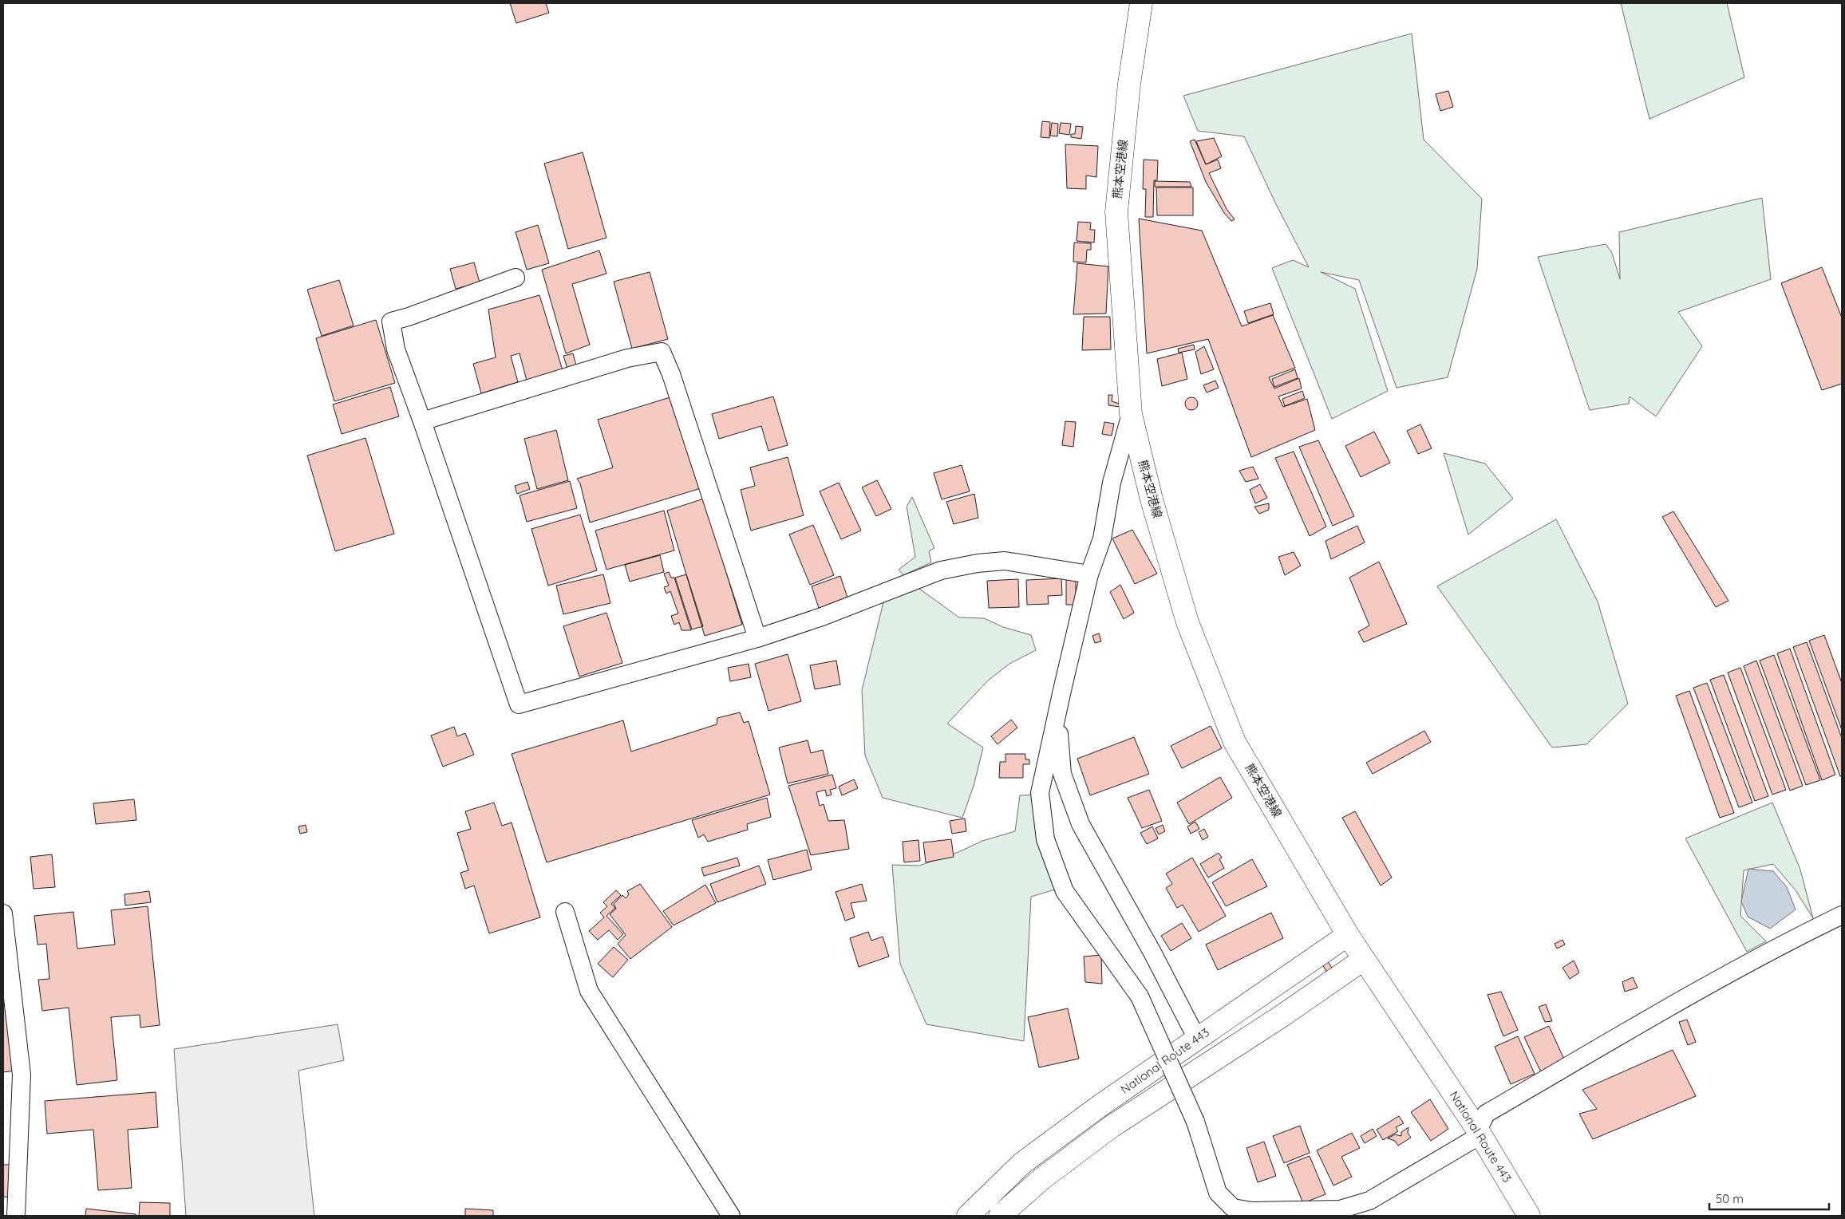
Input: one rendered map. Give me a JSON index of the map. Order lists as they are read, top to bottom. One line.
{"streets":{"main road":["熊本空港線","National Route 443"]},"crossings":[["熊本空港線","National Route 443"]],"scale_bar":"50 m"}
